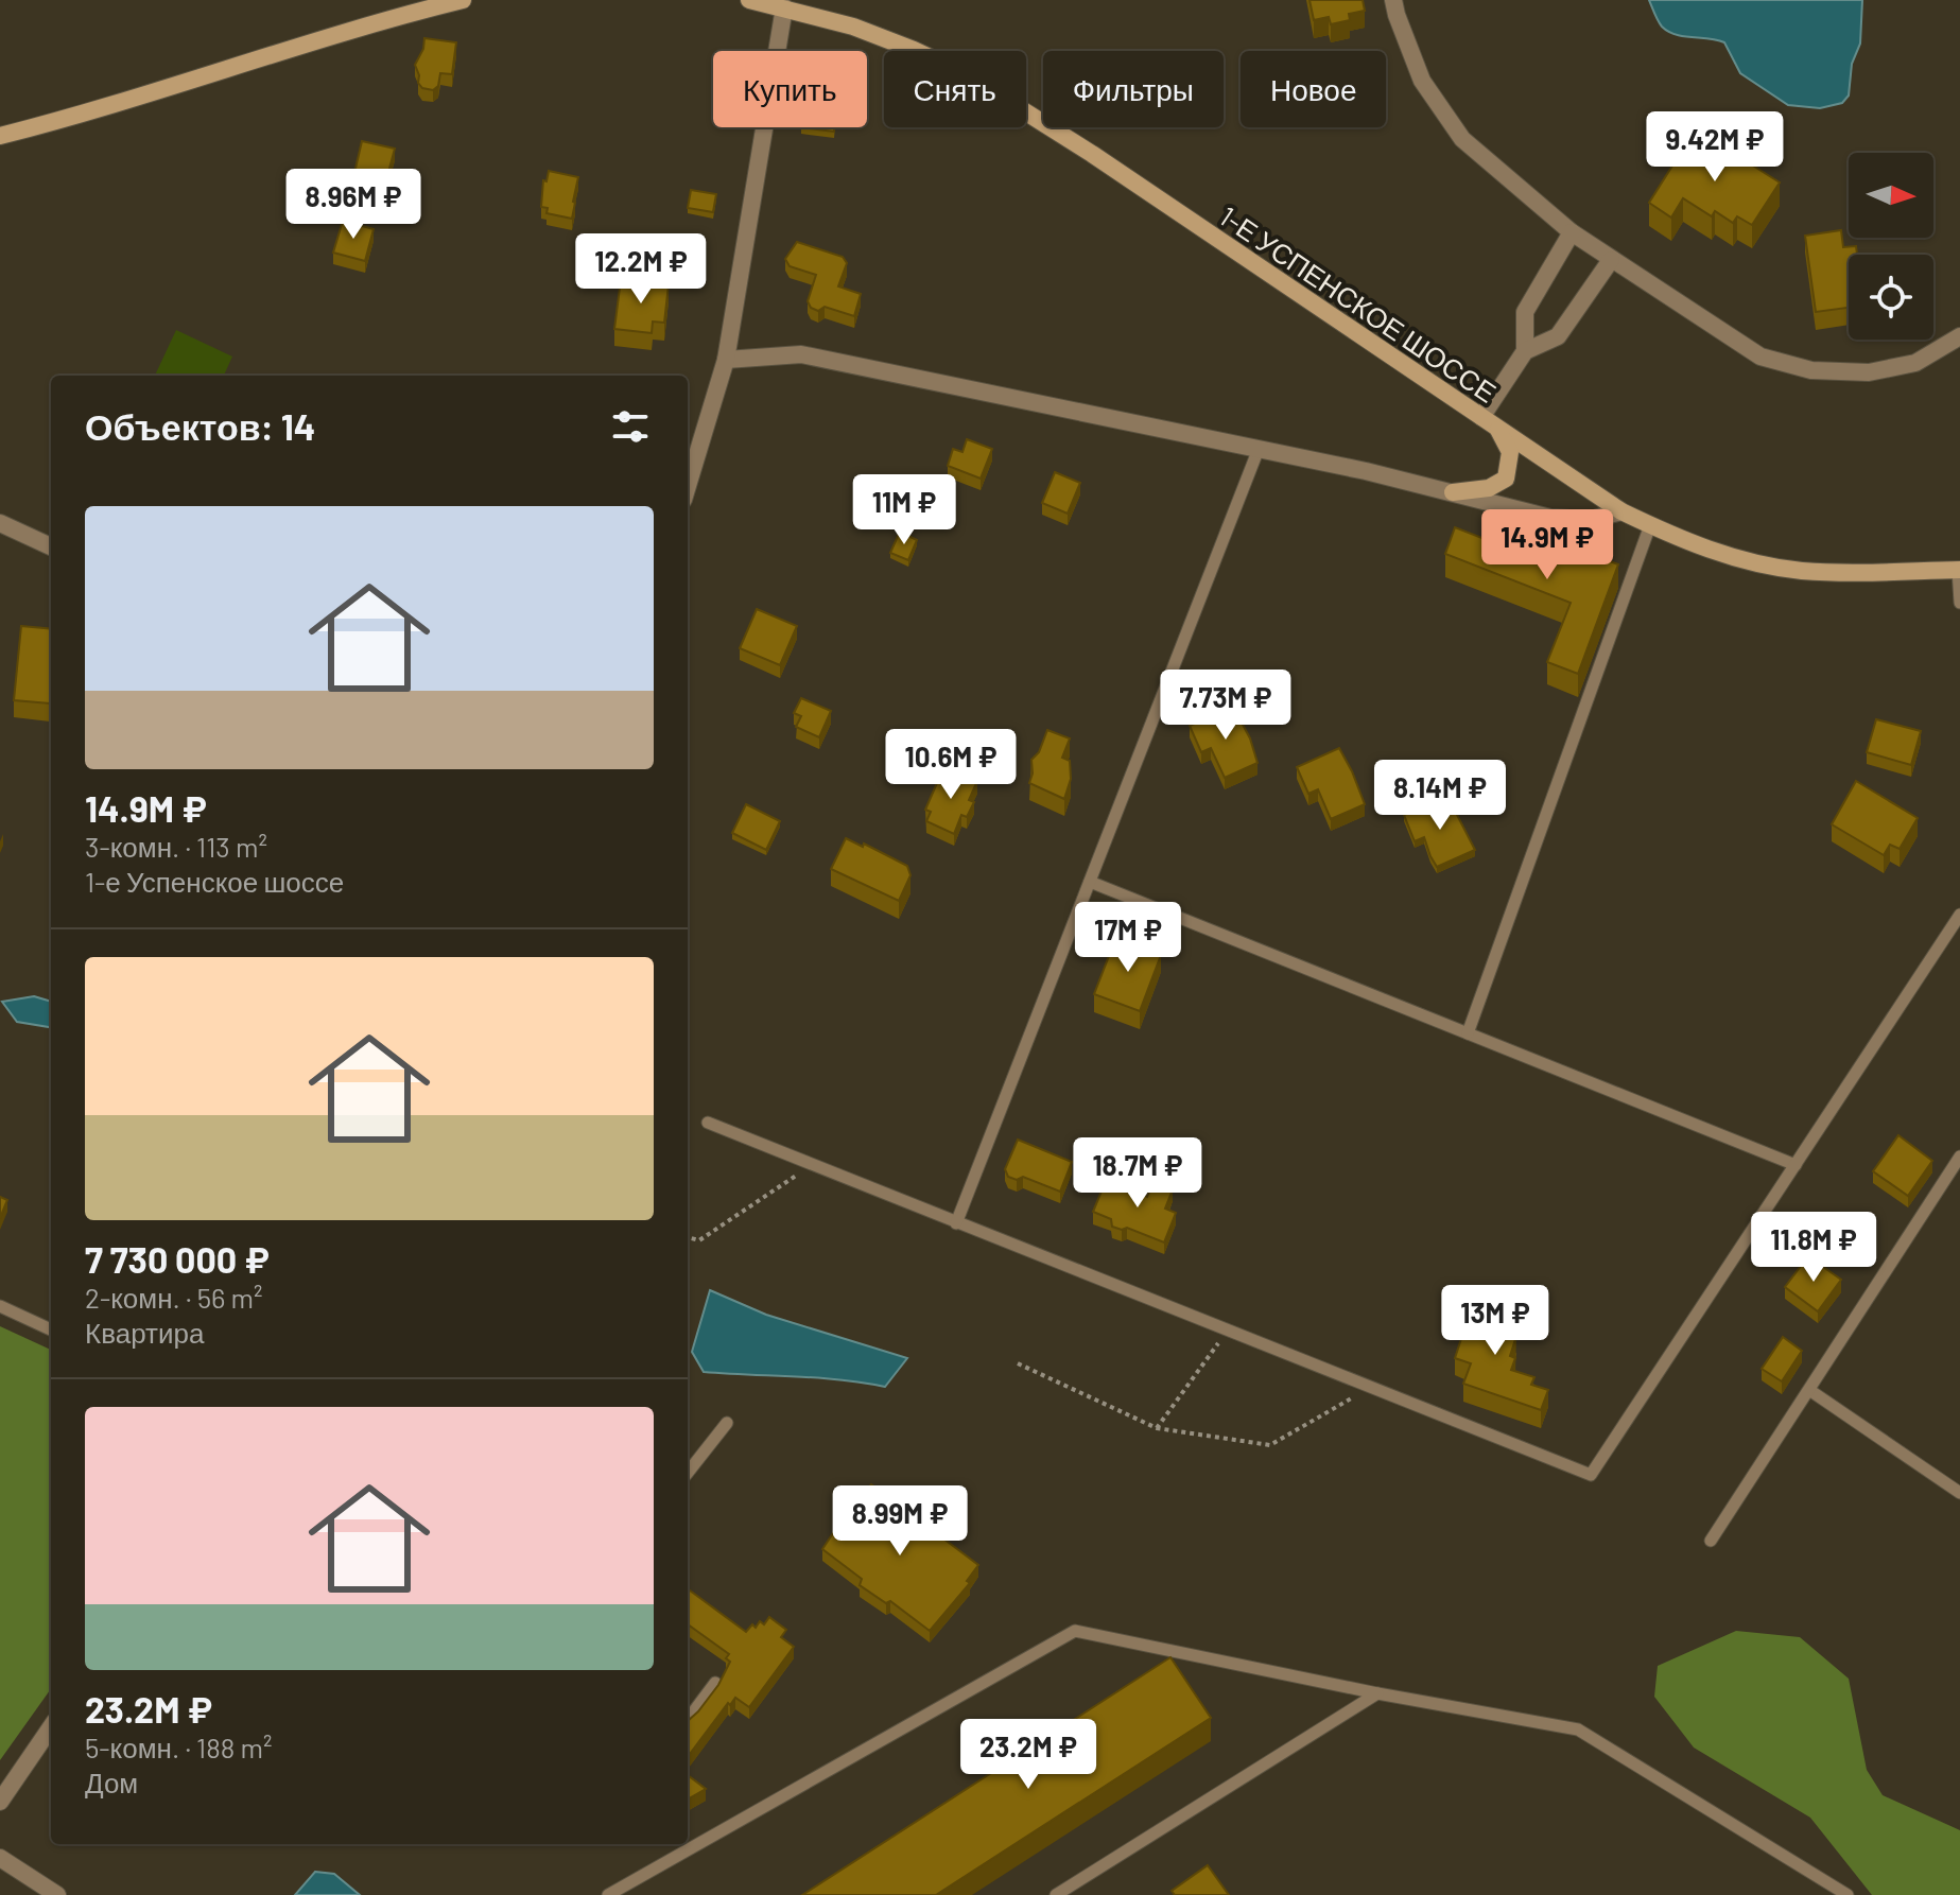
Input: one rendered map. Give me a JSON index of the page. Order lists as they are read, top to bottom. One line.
{"streets":{"main road":["1-Е УСПЕНСКОЕ ШОССЕ"]},"north":"right","page":{"chip":["Купить","Снять","Фильтры","Новое"],"price":["9.42M ₽","8.96M ₽","12.2M ₽","11M ₽","14.9M ₽","7.73M ₽","10.6M ₽","8.14M ₽","17M ₽","18.7M ₽","11.8M ₽","13M ₽","8.99M ₽","23.2M ₽"],"heading":"Объектов: 14","list":[{"name":"14.9M ₽","note":"3-комн. · 113 m² · 1-е Успенское шоссе"},{"name":"7 730 000 ₽","note":"2-комн. · 56 m² · Квартира"},{"name":"23.2M ₽","note":"5-комн. · 188 m² · Дом"}]}}
